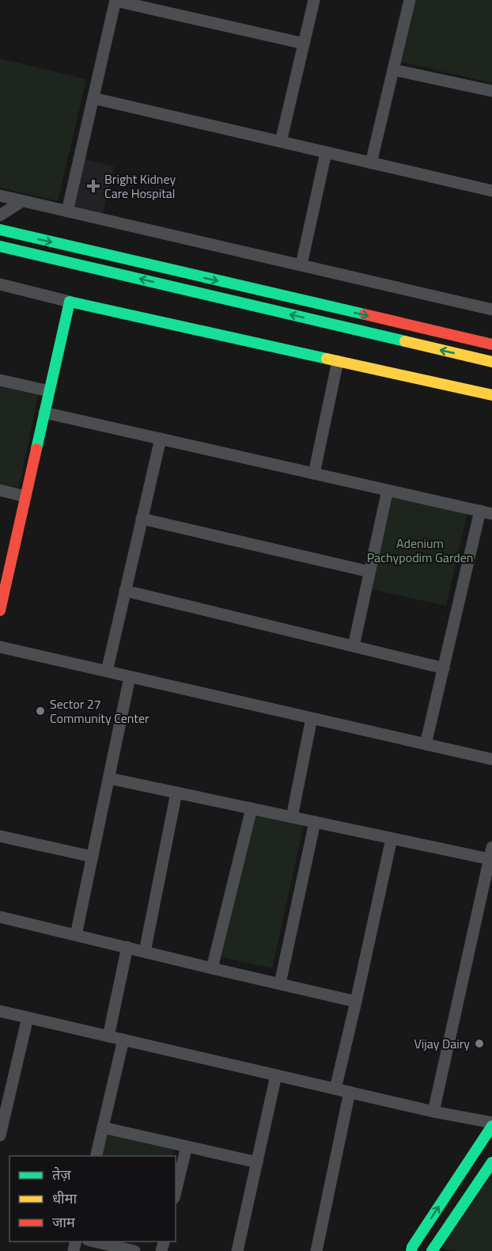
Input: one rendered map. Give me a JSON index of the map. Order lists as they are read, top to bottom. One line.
{"parks":["Adenium Pachypodim Garden"],"places":{"health":["Bright Kidney Care Hospital"],"other":["Sector 27 Community Center","Vijay Dairy"]},"legend":["तेज़","धीमा","जाम"]}
